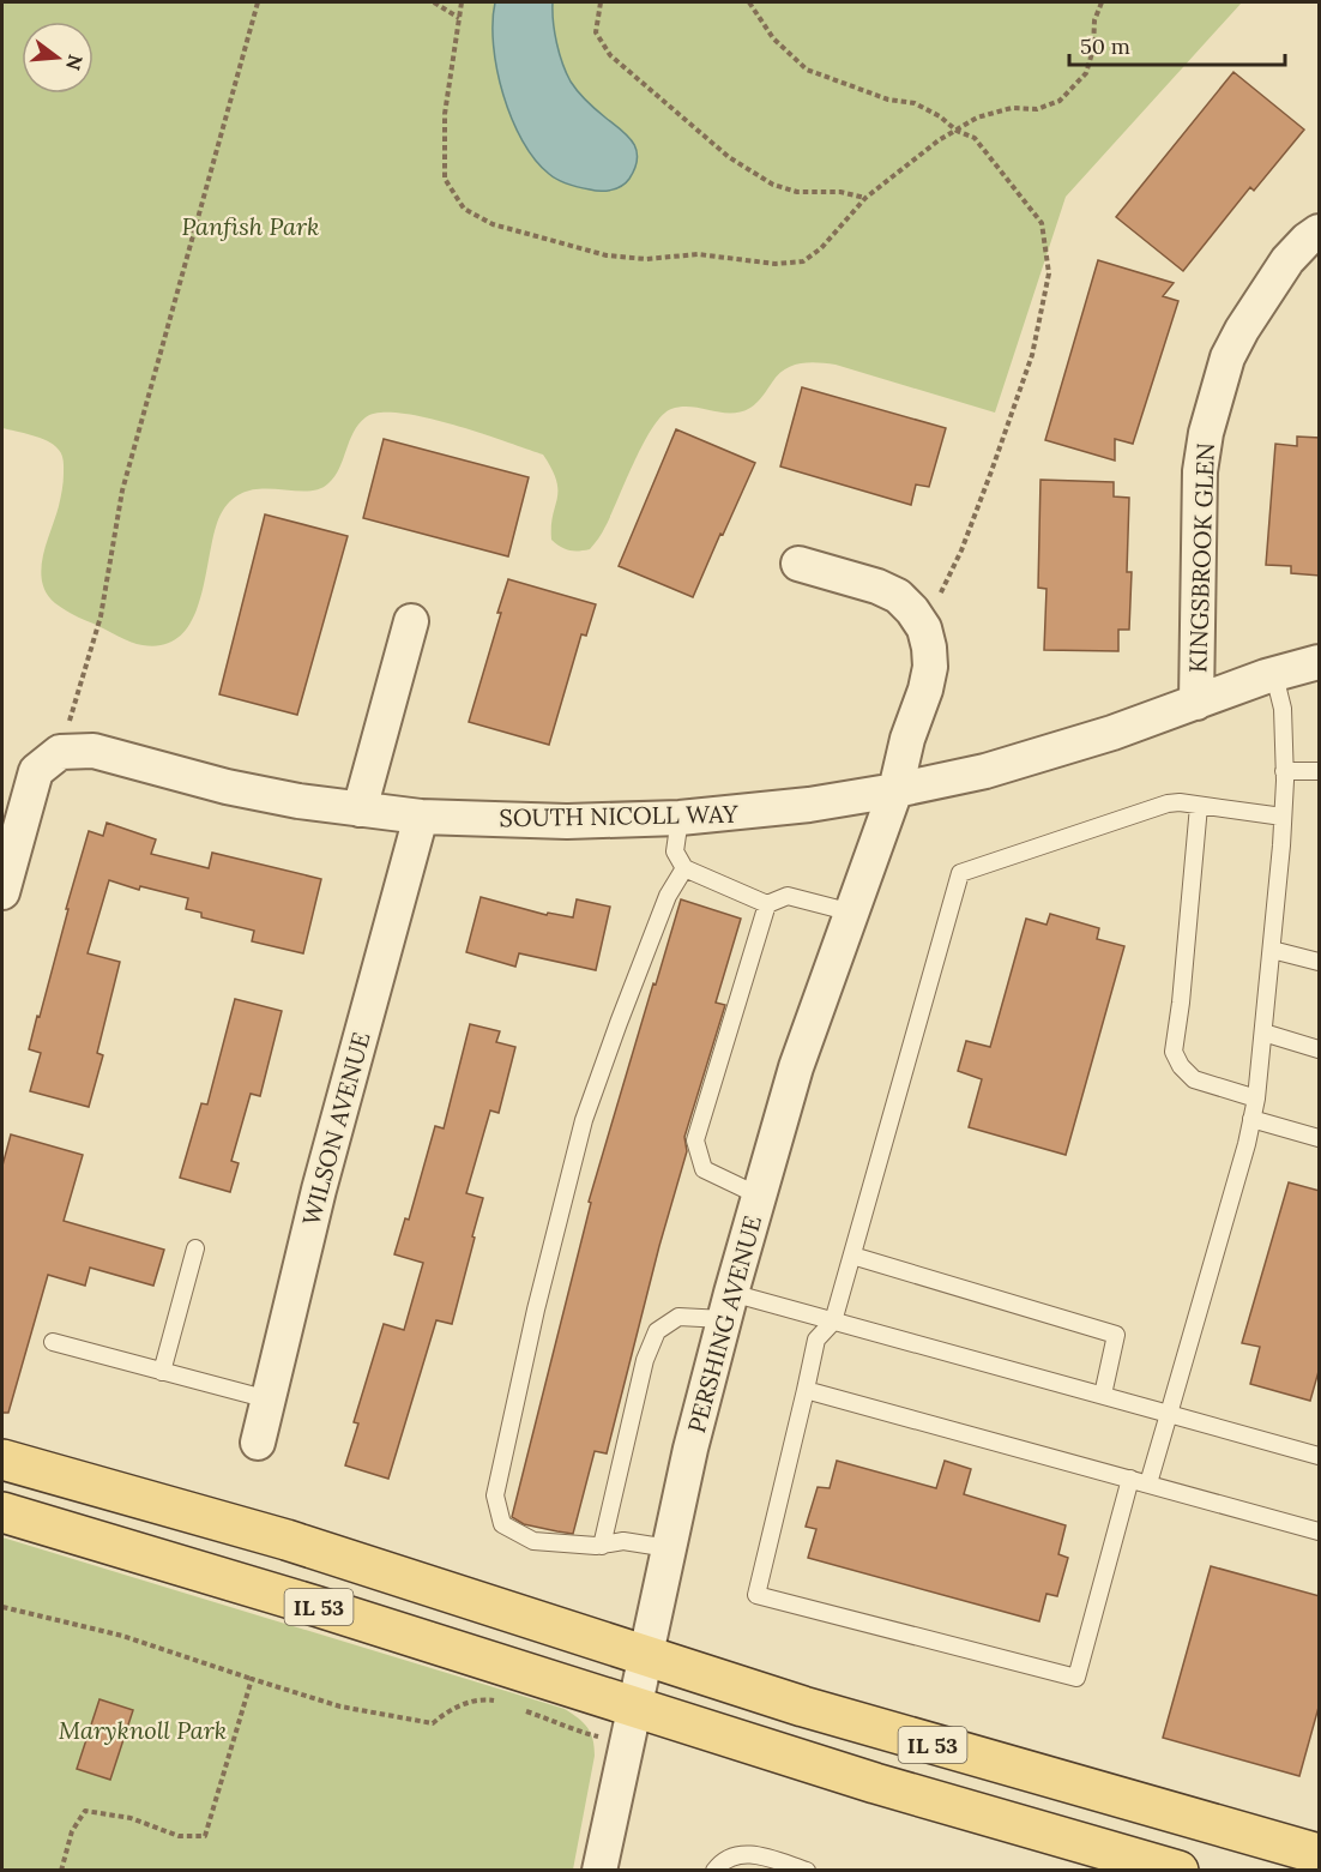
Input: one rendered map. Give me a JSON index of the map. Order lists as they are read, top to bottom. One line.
{"streets":{"main road":["IL 53"],"street":["KINGSBROOK GLEN","SOUTH NICOLL WAY","WILSON AVENUE","PERSHING AVENUE"]},"crossings":[["KINGSBROOK GLEN","SOUTH NICOLL WAY"],["SOUTH NICOLL WAY","WILSON AVENUE"],["SOUTH NICOLL WAY","PERSHING AVENUE"],["PERSHING AVENUE","IL 53"]],"parks":["Panfish Park","Maryknoll Park"],"scale_bar":"50 m","north":"right"}
